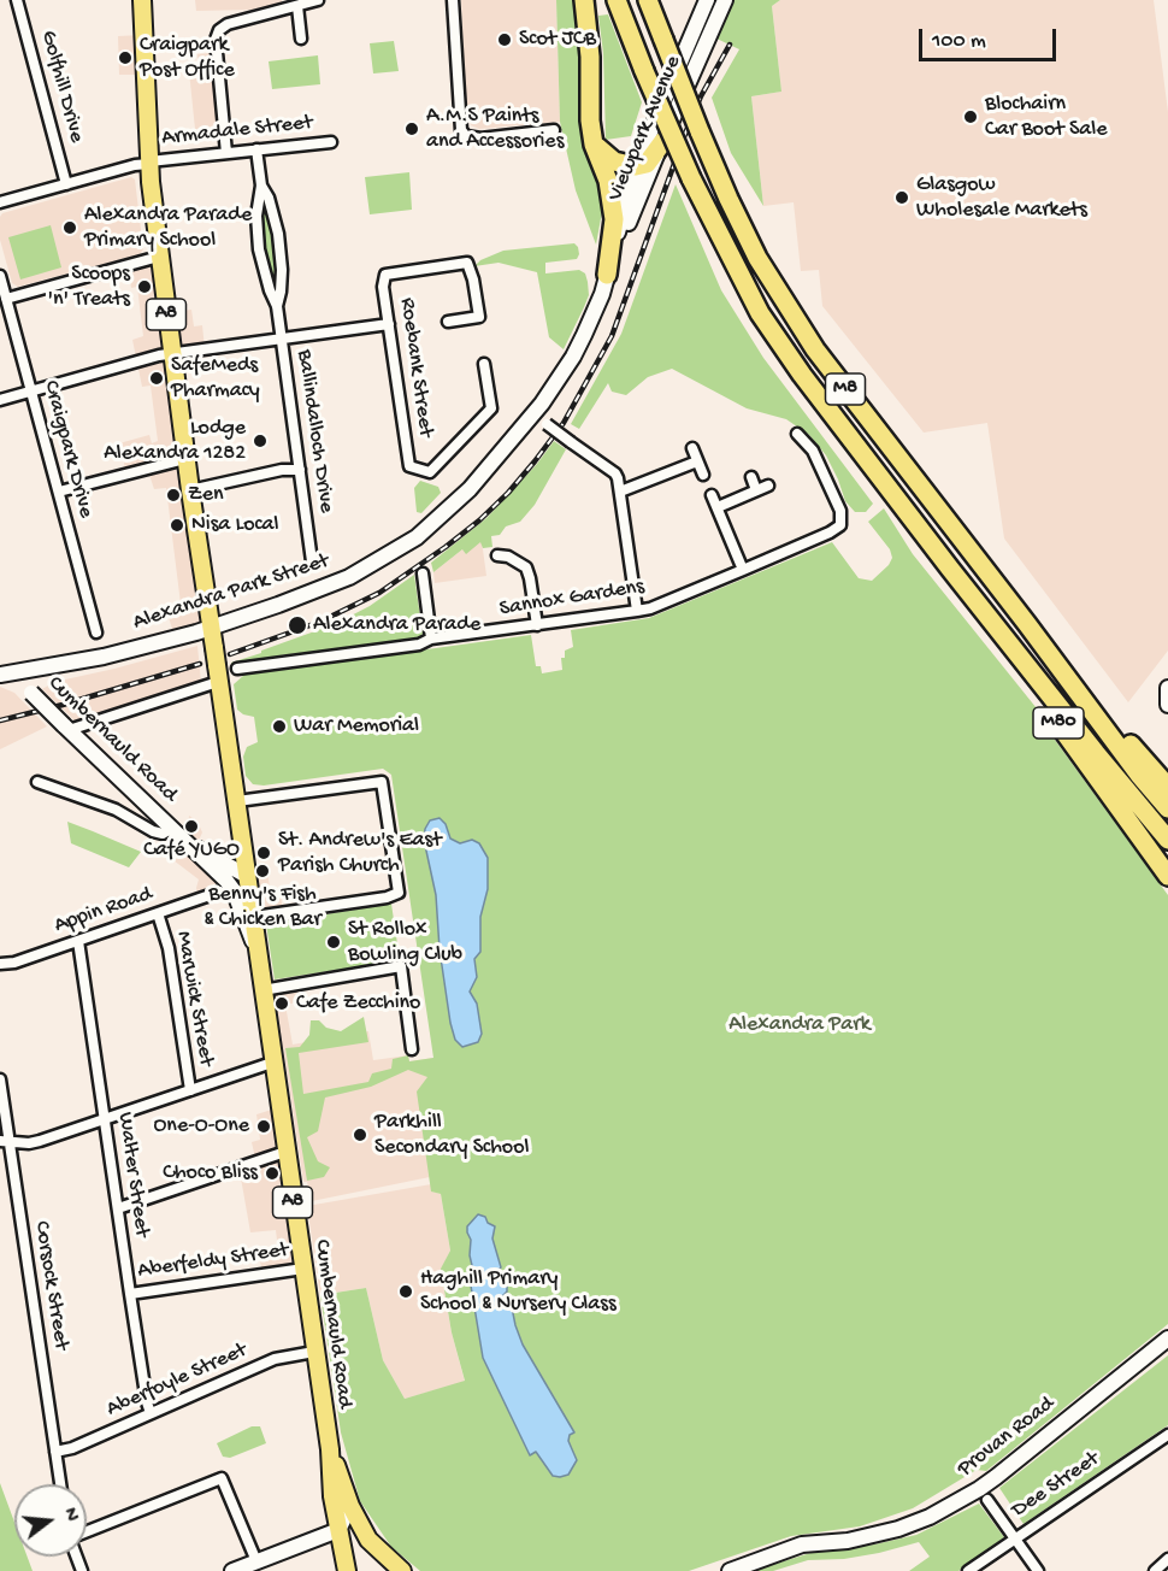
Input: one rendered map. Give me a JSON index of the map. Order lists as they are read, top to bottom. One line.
{"streets":{"highway":["M8","M80"],"main road":["A8","Cumbernauld Road"],"street":["Golfhill Drive","Viewpark Avenue","Armadale Street","Roebank Street","Ballindalloch Drive","Craigpark Drive","Alexandra Park Street","Sannox Gardens","Appin Road","Marwick Street","Walter Street","Aberfeldy Street","Corsock Street","Aberfoyle Street","Provan Road","Dee Street"]},"crossings":[["Golfhill Drive","Armadale Street"],["Viewpark Avenue","Alexandra Park Street"],["Armadale Street","A8"],["Armadale Street","Ballindalloch Drive"],["A8","Alexandra Park Street"],["A8","Cumbernauld Road"],["M8","M80"],["Alexandra Park Street","Cumbernauld Road"],["Cumbernauld Road","Aberfeldy Street"],["Cumbernauld Road","Aberfoyle Street"],["Appin Road","Marwick Street"],["Appin Road","Walter Street"],["Walter Street","Aberfeldy Street"],["Walter Street","Aberfoyle Street"],["Corsock Street","Aberfoyle Street"]],"parks":["Alexandra Park"],"places":["Scot JCB","Craigpark Post Office","Blochairn Car Boot Sale","A.M.S Paints and Accessories","Glasgow Wholesale Markets","Alexandra Parade Primary School","Scoops 'n' Treats","SafeMeds Pharmacy","Lodge Alexandra 1282","Zen","Nisa Local","Alexandra Parade","War Memorial","Café YUGO","St. Andrew's East Parish Church","Benny's Fish & Chicken Bar","St Rollox Bowling Club","Cafe Zecchino","One-O-One","Parkhill Secondary School","Choco Bliss","Haghill Primary School & Nursery Class"],"scale_bar":"100 m","north":"right"}
